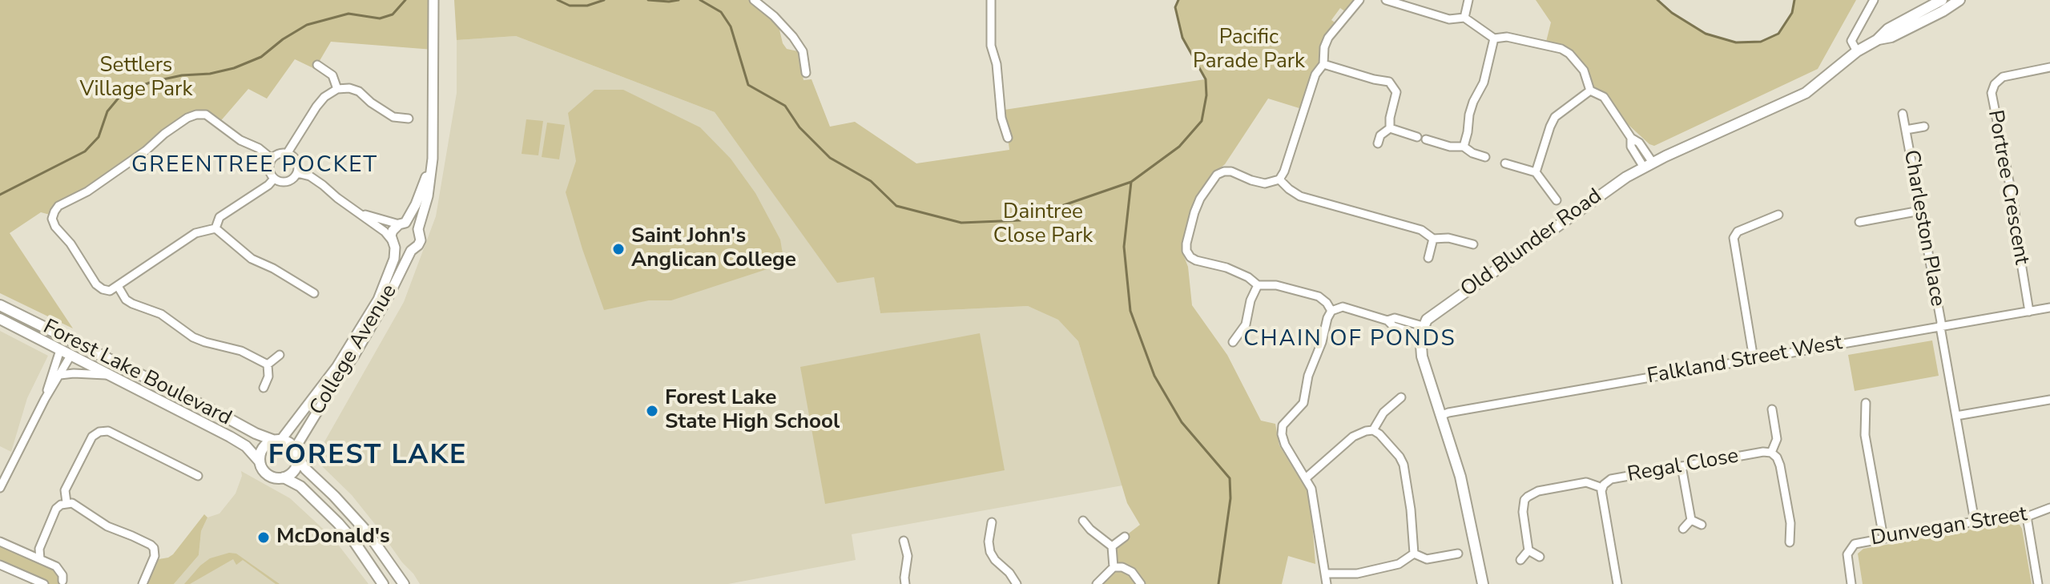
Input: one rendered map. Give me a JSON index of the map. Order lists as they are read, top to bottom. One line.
{"streets":{"main road":["Old Blunder Road","Forest Lake Boulevard"],"street":["Portree Crescent","Charleston Place","College Avenue","Falkland Street West","Regal Close","Dunvegan Street"]},"crossings":[["Portree Crescent","Falkland Street West"],["Charleston Place","Falkland Street West"],["Charleston Place","Dunvegan Street"],["College Avenue","Forest Lake Boulevard"]],"districts":["GREENTREE POCKET","CHAIN OF PONDS","FOREST LAKE"],"parks":["Pacific Parade Park","Settlers Village Park","Daintree Close Park"],"places":["Saint John's Anglican College","Forest Lake State High School","McDonald's"]}
